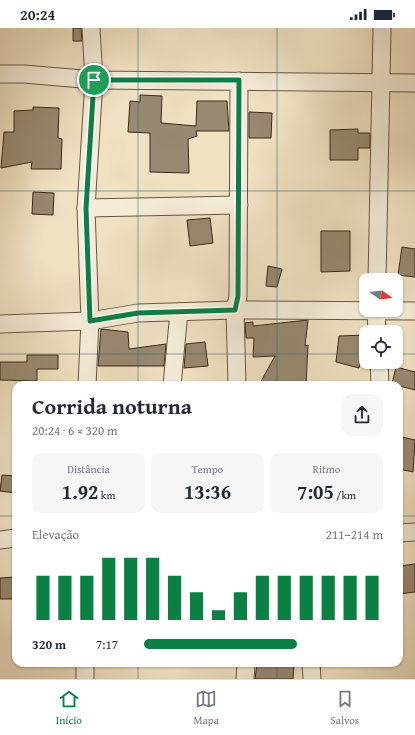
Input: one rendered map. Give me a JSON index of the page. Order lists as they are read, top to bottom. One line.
{"north":"right","page":{"status":"20:24","heading":["Corrida noturna","20:24 · 6 × 320 m"],"stats":[["Distância","1.92 km"],["Tempo","13:36"],["Ritmo","7:05 /km"]],"chart":["Elevação","211–214 m"],"list":[{"name":"320 m","note":"7:17"}],"tabs":["Início","Mapa","Salvos"]}}
